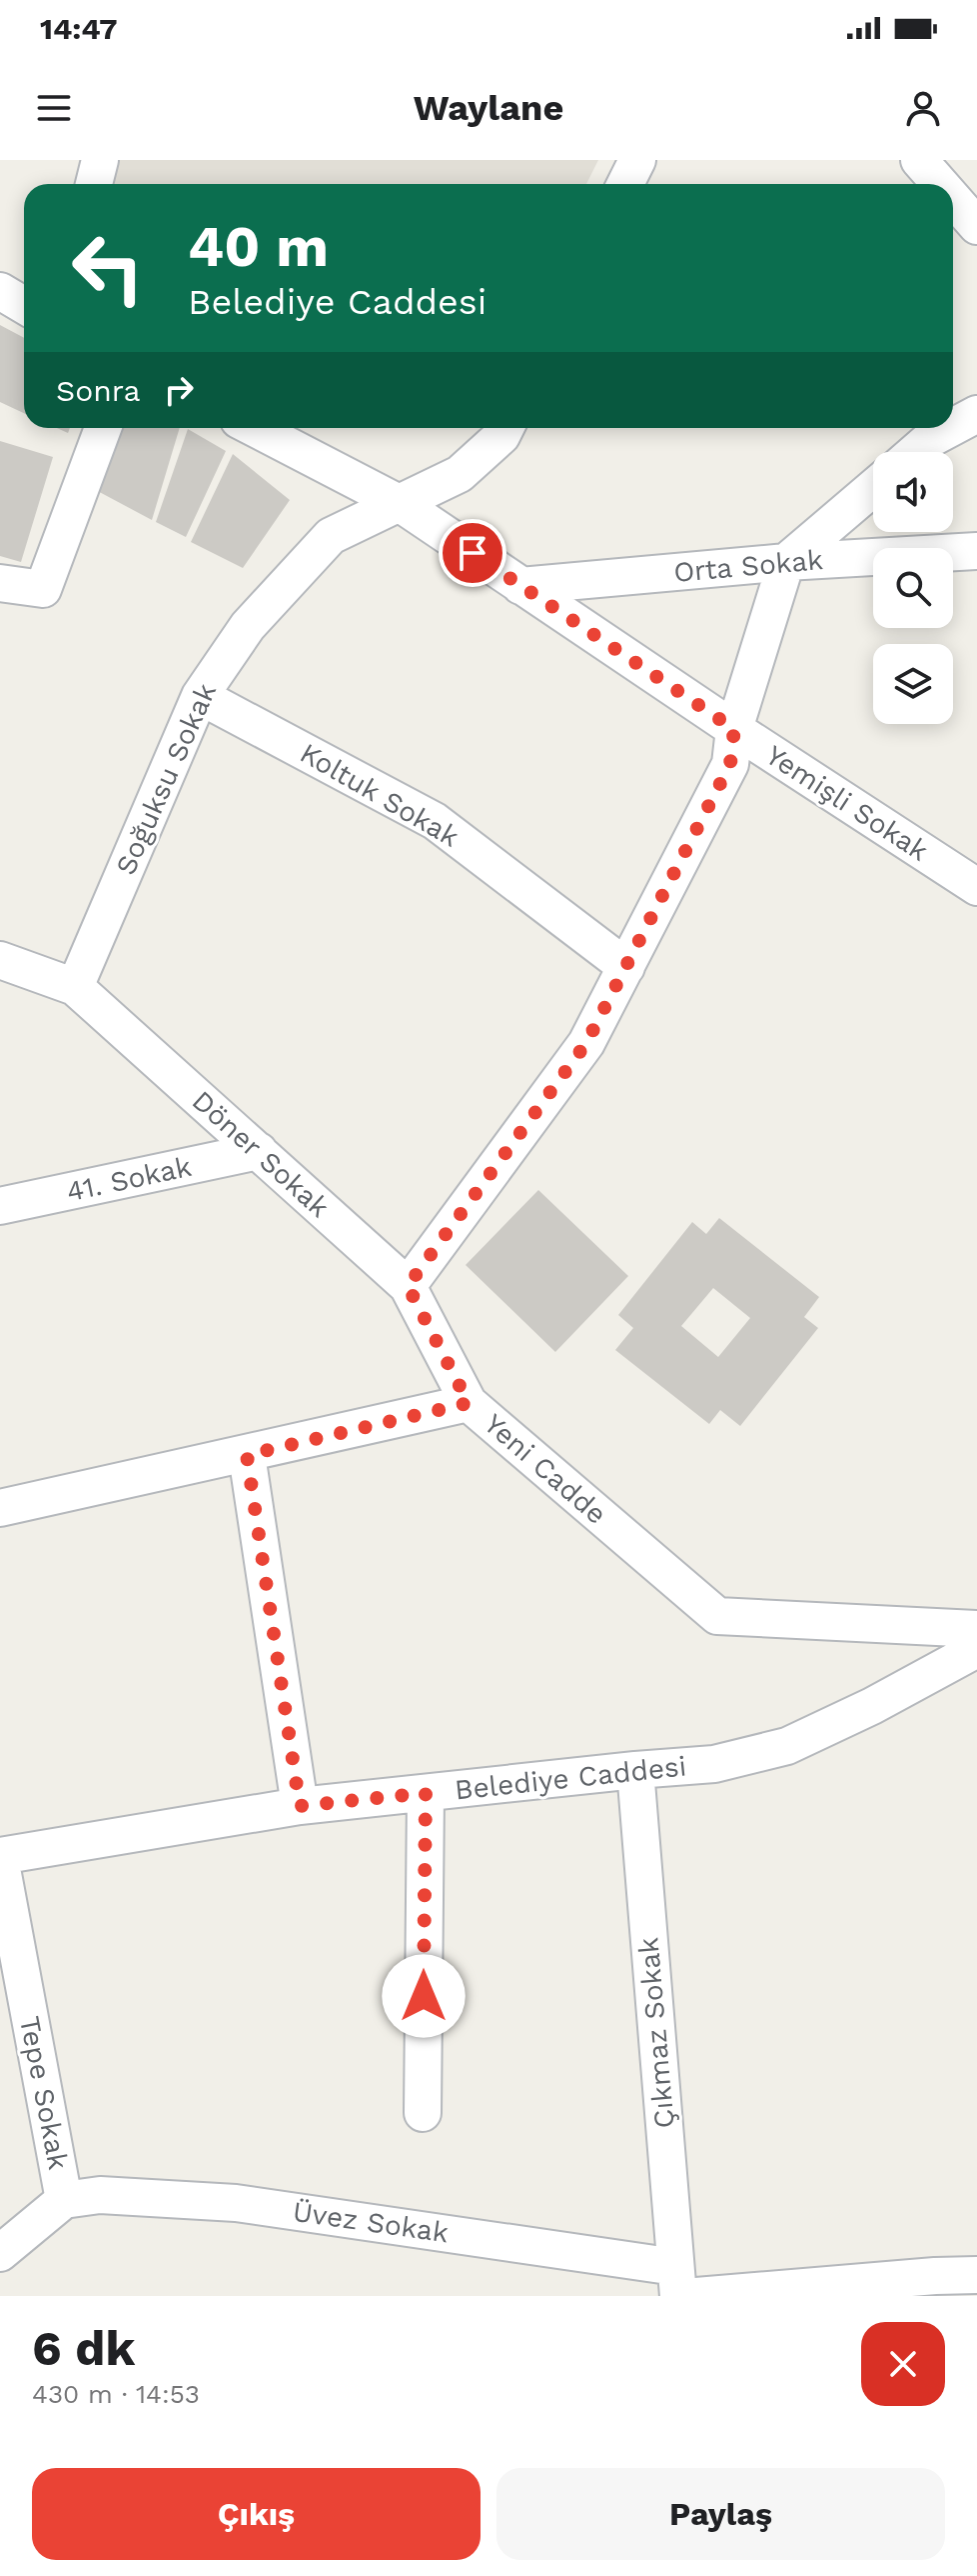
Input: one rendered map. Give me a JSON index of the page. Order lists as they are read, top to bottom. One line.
{"streets":{"street":["Orta Sokak","Soğuksu Sokak","Koltuk Sokak","Yemişli Sokak","Döner Sokak","41. Sokak","Yeni Cadde","Belediye Caddesi","Çıkmaz Sokak","Tepe Sokak","Üvez Sokak"]},"crossings":[["Orta Sokak","Yemişli Sokak"],["Soğuksu Sokak","Koltuk Sokak"],["Soğuksu Sokak","Yemişli Sokak"],["Soğuksu Sokak","Döner Sokak"],["Döner Sokak","41. Sokak"],["Döner Sokak","Yeni Cadde"],["Belediye Caddesi","Çıkmaz Sokak"],["Belediye Caddesi","Tepe Sokak"],["Çıkmaz Sokak","Üvez Sokak"],["Tepe Sokak","Üvez Sokak"]],"page":{"status":"14:47","header":"Waylane","turn":["40 m","Belediye Caddesi"],"then":"Sonra","heading":["6 dk","430 m · 14:53"],"buttons":["Çıkış","Paylaş"]}}
